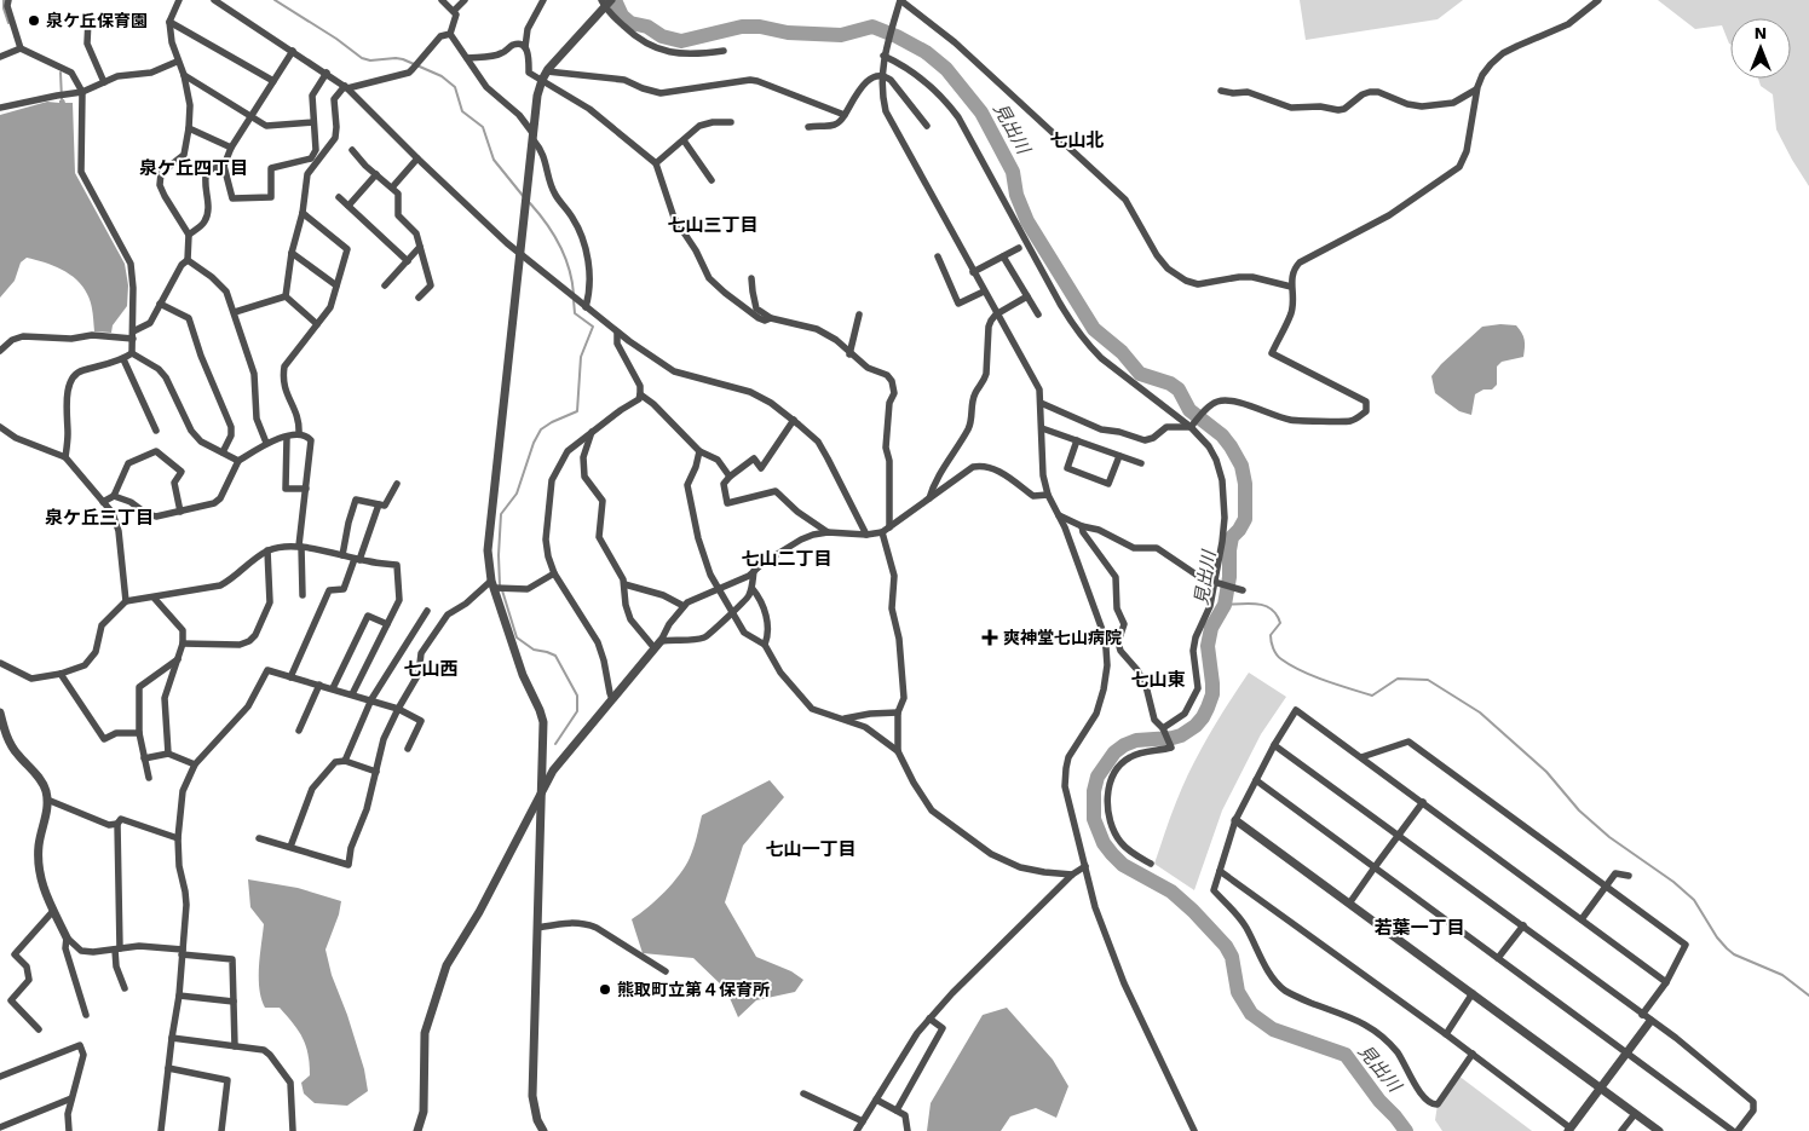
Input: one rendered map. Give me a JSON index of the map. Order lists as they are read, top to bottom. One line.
{"districts":["七山北","泉ケ丘四丁目","七山三丁目","泉ケ丘三丁目","七山二丁目","七山西","七山東","七山一丁目","若葉一丁目"],"water":["見出川"],"places":{"other":["泉ケ丘保育園","熊取町立第４保育所"],"health":["爽神堂七山病院"]},"north":"top"}
